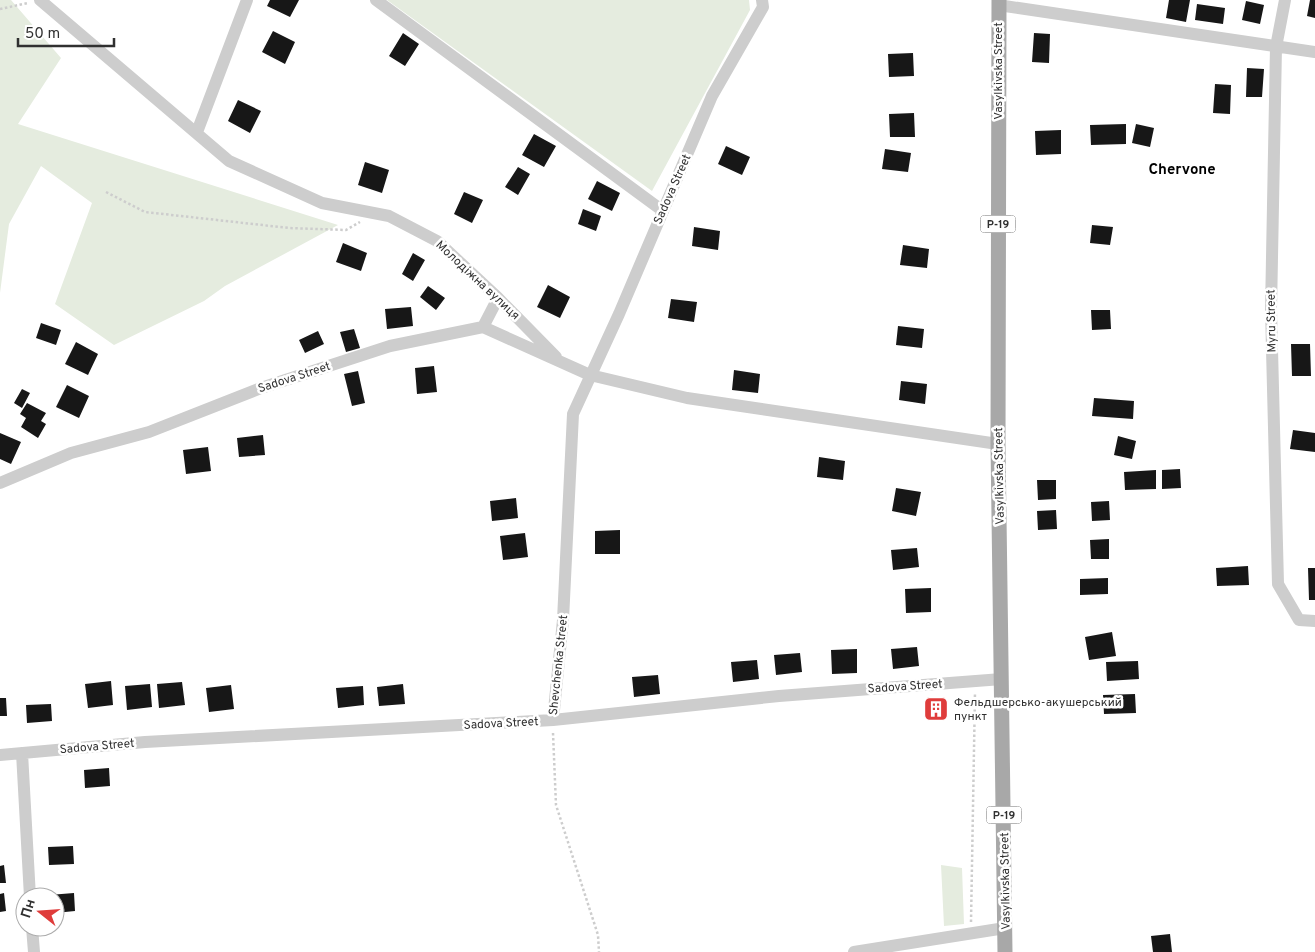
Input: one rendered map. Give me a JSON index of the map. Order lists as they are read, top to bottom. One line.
{"streets":{"main road":["Vasylkivska Street","Р-19"],"street":["Sadova Street","Молодіжна вулиця","Myru Street","Shevchenka Street"]},"crossings":[["Vasylkivska Street","Sadova Street"],["Sadova Street","Shevchenka Street"]],"districts":["Chervone"],"places":{"building":["Фельдшерсько-акушерський пункт"]},"scale_bar":"50 m","north":"left"}
